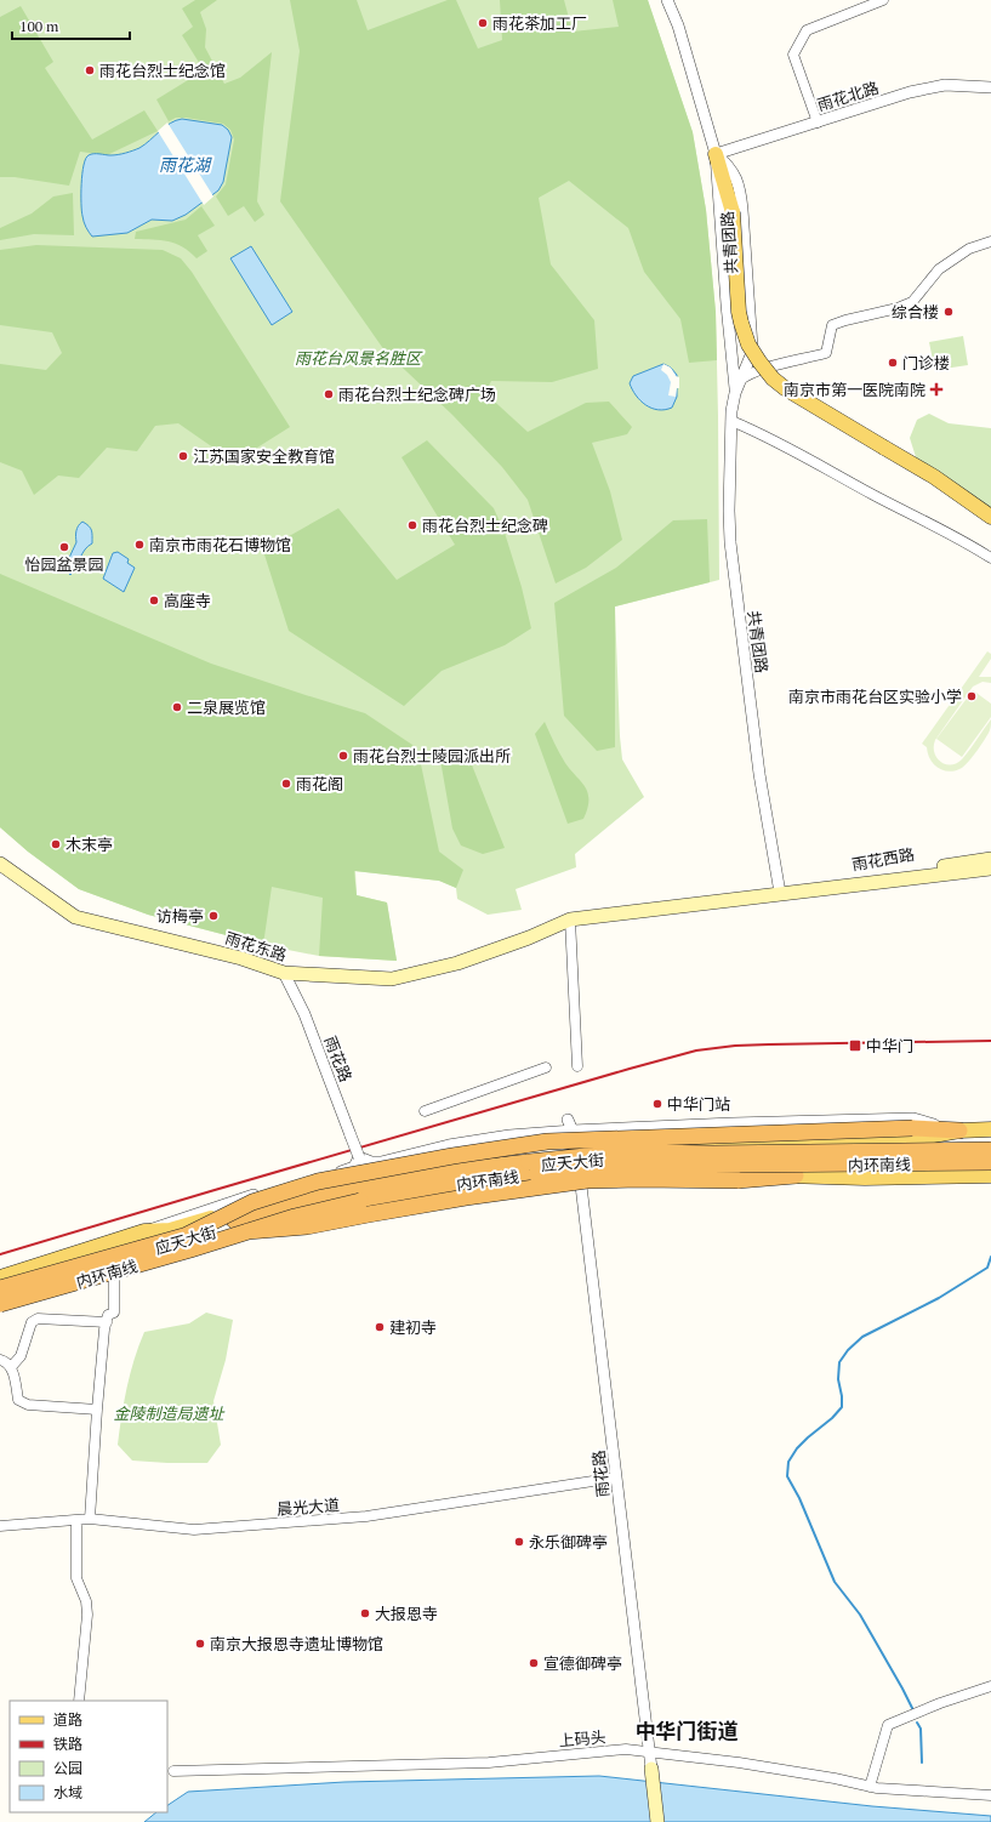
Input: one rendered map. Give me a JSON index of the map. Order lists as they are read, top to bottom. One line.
{"streets":{"highway":["内环南线"],"main road":["雨花西路","雨花东路","应天大街"],"street":["雨花北路","共青团路","雨花路","晨光大道","上码头"]},"crossings":[["雨花北路","共青团路"],["共青团路","雨花西路"],["雨花西路","雨花东路"],["雨花东路","雨花路"],["雨花路","应天大街"],["雨花路","晨光大道"],["雨花路","上码头"]],"districts":["中华门街道"],"water":["雨花湖"],"parks":["雨花台风景名胜区","金陵制造局遗址"],"places":{"other":["雨花茶加工厂","雨花台烈士纪念馆","综合楼","门诊楼","雨花台烈士纪念碑广场","江苏国家安全教育馆","雨花台烈士纪念碑","南京市雨花石博物馆","怡园盆景园","高座寺","南京市雨花台区实验小学","二泉展览馆","雨花台烈士陵园派出所","雨花阁","木末亭","访梅亭","中华门站","建初寺","永乐御碑亭","大报恩寺","南京大报恩寺遗址博物馆","宣德御碑亭"],"health":["南京市第一医院南院"],"transit":["中华门"]},"legend":["道路","铁路","公园","水域"],"scale_bar":"100 m"}
